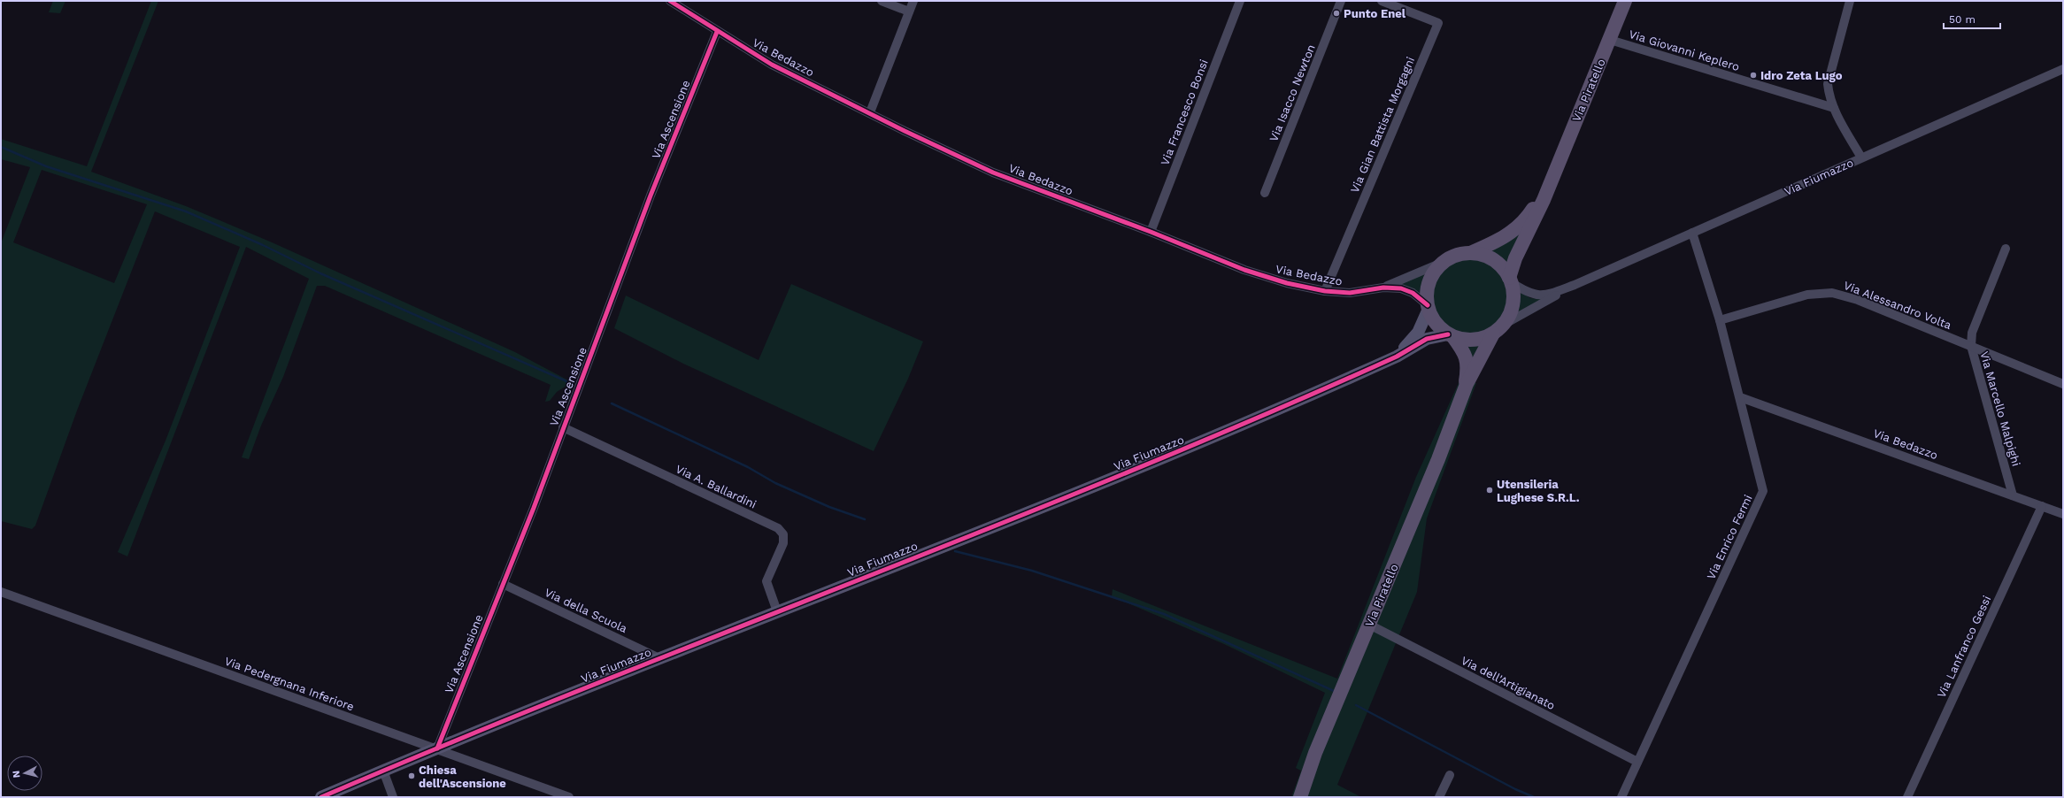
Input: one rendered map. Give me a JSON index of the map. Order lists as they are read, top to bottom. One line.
{"streets":{"main road":["Via Piratello"],"street":["Via Giovanni Keplero","Via Bedazzo","Via Isacco Newton","Via Francesco Bonsi","Via Ascensione","Via Gian Battista Morgagni","Via Fiumazzo","Via Alessandro Volta","Via Marcello Malpighi","Via A. Ballardini","Via Enrico Fermi","Via della Scuola","Via Lanfranco Gessi","Via dell'Artigianato","Via Pedergnana Inferiore"]},"crossings":[["Via Giovanni Keplero","Via Piratello"],["Via Bedazzo","Via Piratello"],["Via Bedazzo","Via Francesco Bonsi"],["Via Bedazzo","Via Ascensione"],["Via Bedazzo","Via Gian Battista Morgagni"],["Via Bedazzo","Via Fiumazzo"],["Via Bedazzo","Via Marcello Malpighi"],["Via Bedazzo","Via Enrico Fermi"],["Via Bedazzo","Via Lanfranco Gessi"],["Via Piratello","Via Fiumazzo"],["Via Piratello","Via dell'Artigianato"],["Via Ascensione","Via Fiumazzo"],["Via Ascensione","Via A. Ballardini"],["Via Ascensione","Via della Scuola"],["Via Ascensione","Via Pedergnana Inferiore"],["Via Fiumazzo","Via A. Ballardini"],["Via Fiumazzo","Via Enrico Fermi"],["Via Fiumazzo","Via della Scuola"],["Via Fiumazzo","Via Pedergnana Inferiore"],["Via Alessandro Volta","Via Marcello Malpighi"],["Via Alessandro Volta","Via Enrico Fermi"],["Via Enrico Fermi","Via dell'Artigianato"]],"places":["Punto Enel","Idro Zeta Lugo","Utensileria Lughese S.R.L.","Chiesa dell'Ascensione"],"scale_bar":"50 m","north":"left"}
